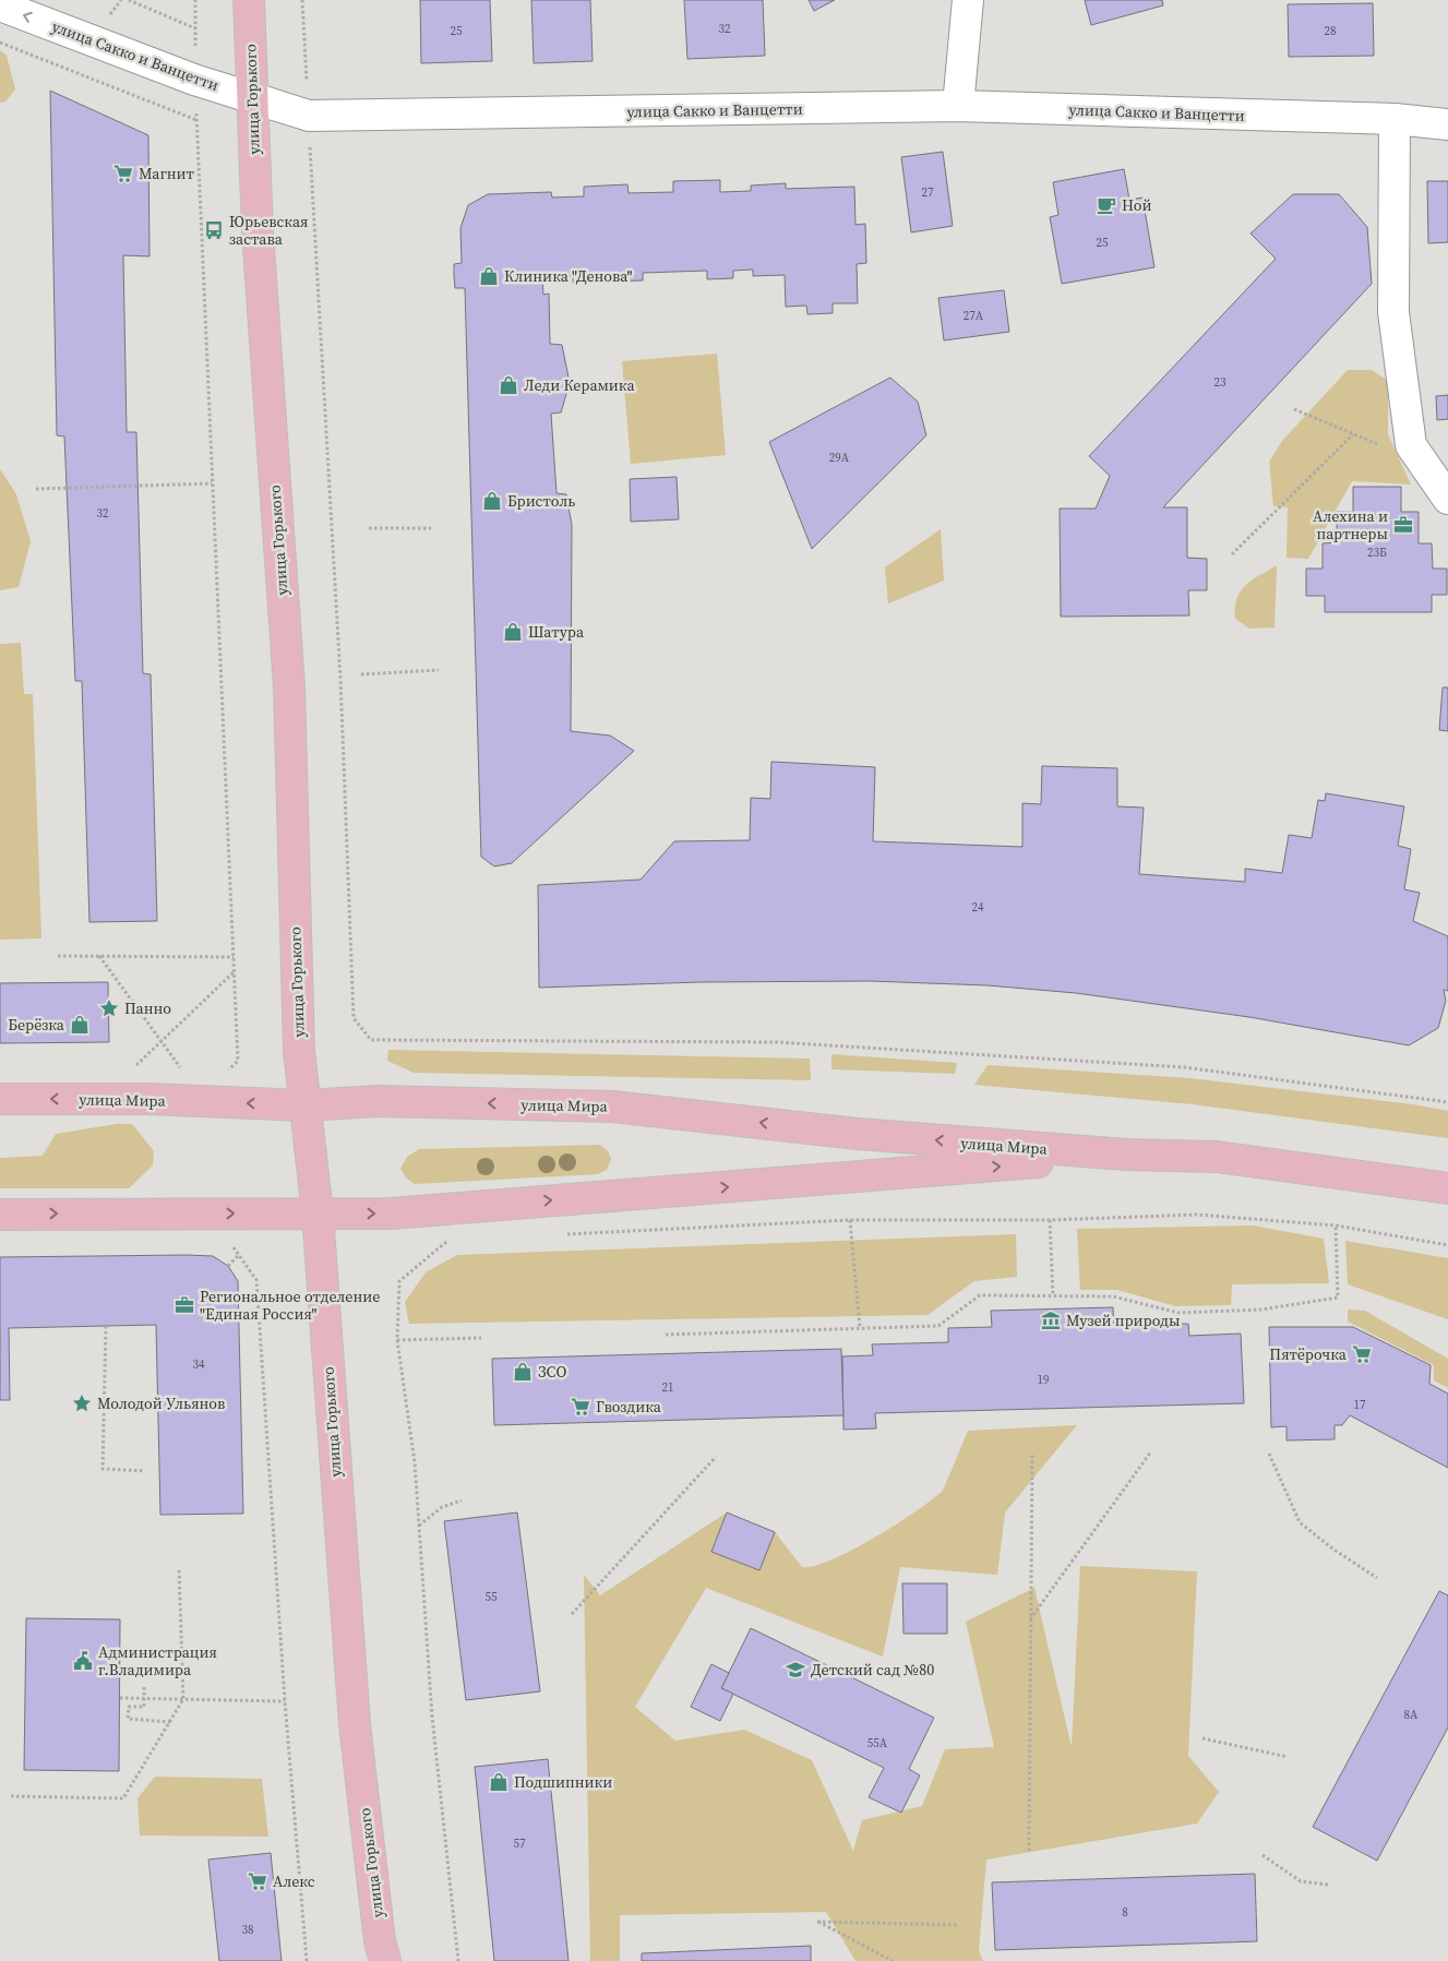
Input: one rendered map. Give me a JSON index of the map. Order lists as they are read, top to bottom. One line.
{"streets":{"main road":["улица Горького","улица Мира"],"street":["улица Сакко и Ванцетти"]},"crossings":[["улица Сакко и Ванцетти","улица Горького"],["улица Горького","улица Мира"]],"places":{"supermarket":["Магнит","Пятёрочка","Гвоздика","Алекс"],"cafe":["Ной"],"bus stop":["Юрьевская застава"],"shop":["Клиника \"Денова\"","Леди Керамика","Бристоль","Шатура","Берёзка","ЗСО","Подшипники"],"office":["Алехина и партнеры","Региональное отделение \"Единая Россия\""],"place":["Панно","Молодой Ульянов"],"museum":["Музей природы"],"public building":["Администрация г.Владимира"],"school or university":["Детский сад №80"]},"house_numbers":["32","25","28","27","25","27А","23","29А","32","23Б","24","34","19","21","17","55","8А","55А","57","8","38"]}
